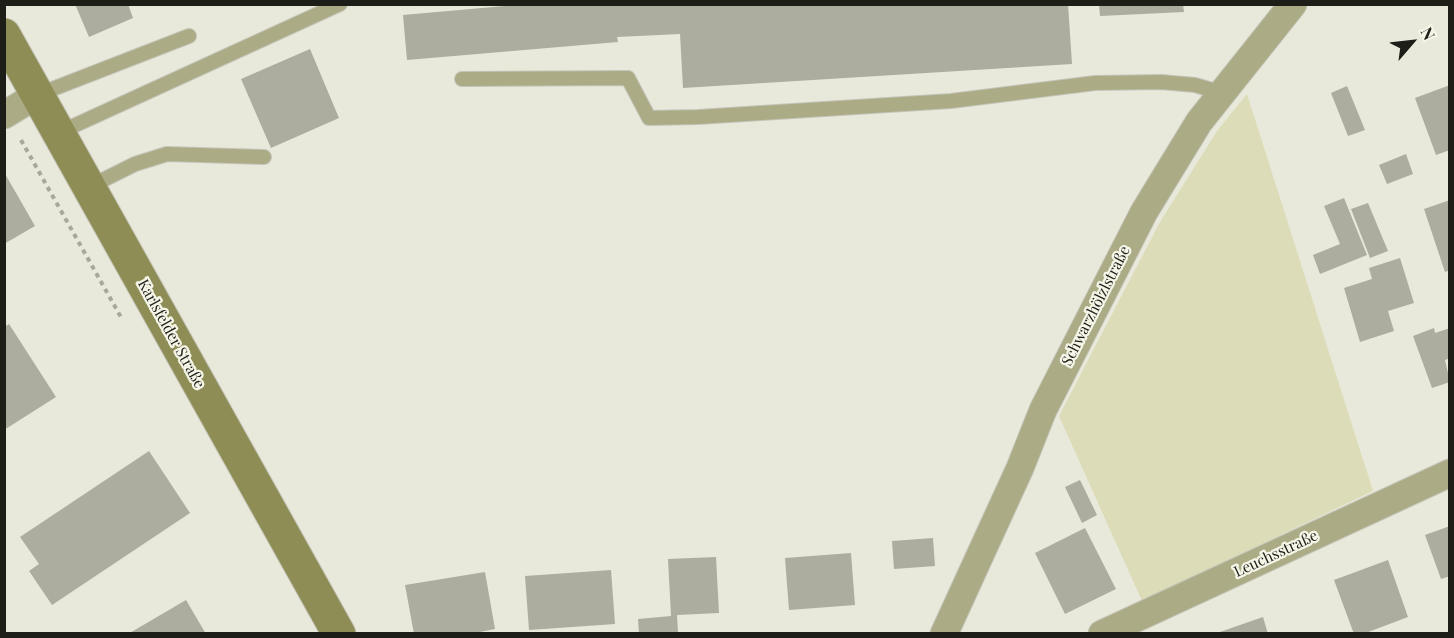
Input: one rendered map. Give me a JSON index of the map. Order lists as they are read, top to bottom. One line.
{"streets":{"street":["Schwarzhölzlstraße","Karlsfelder Straße","Leuchsstraße"]},"north":"top right"}
